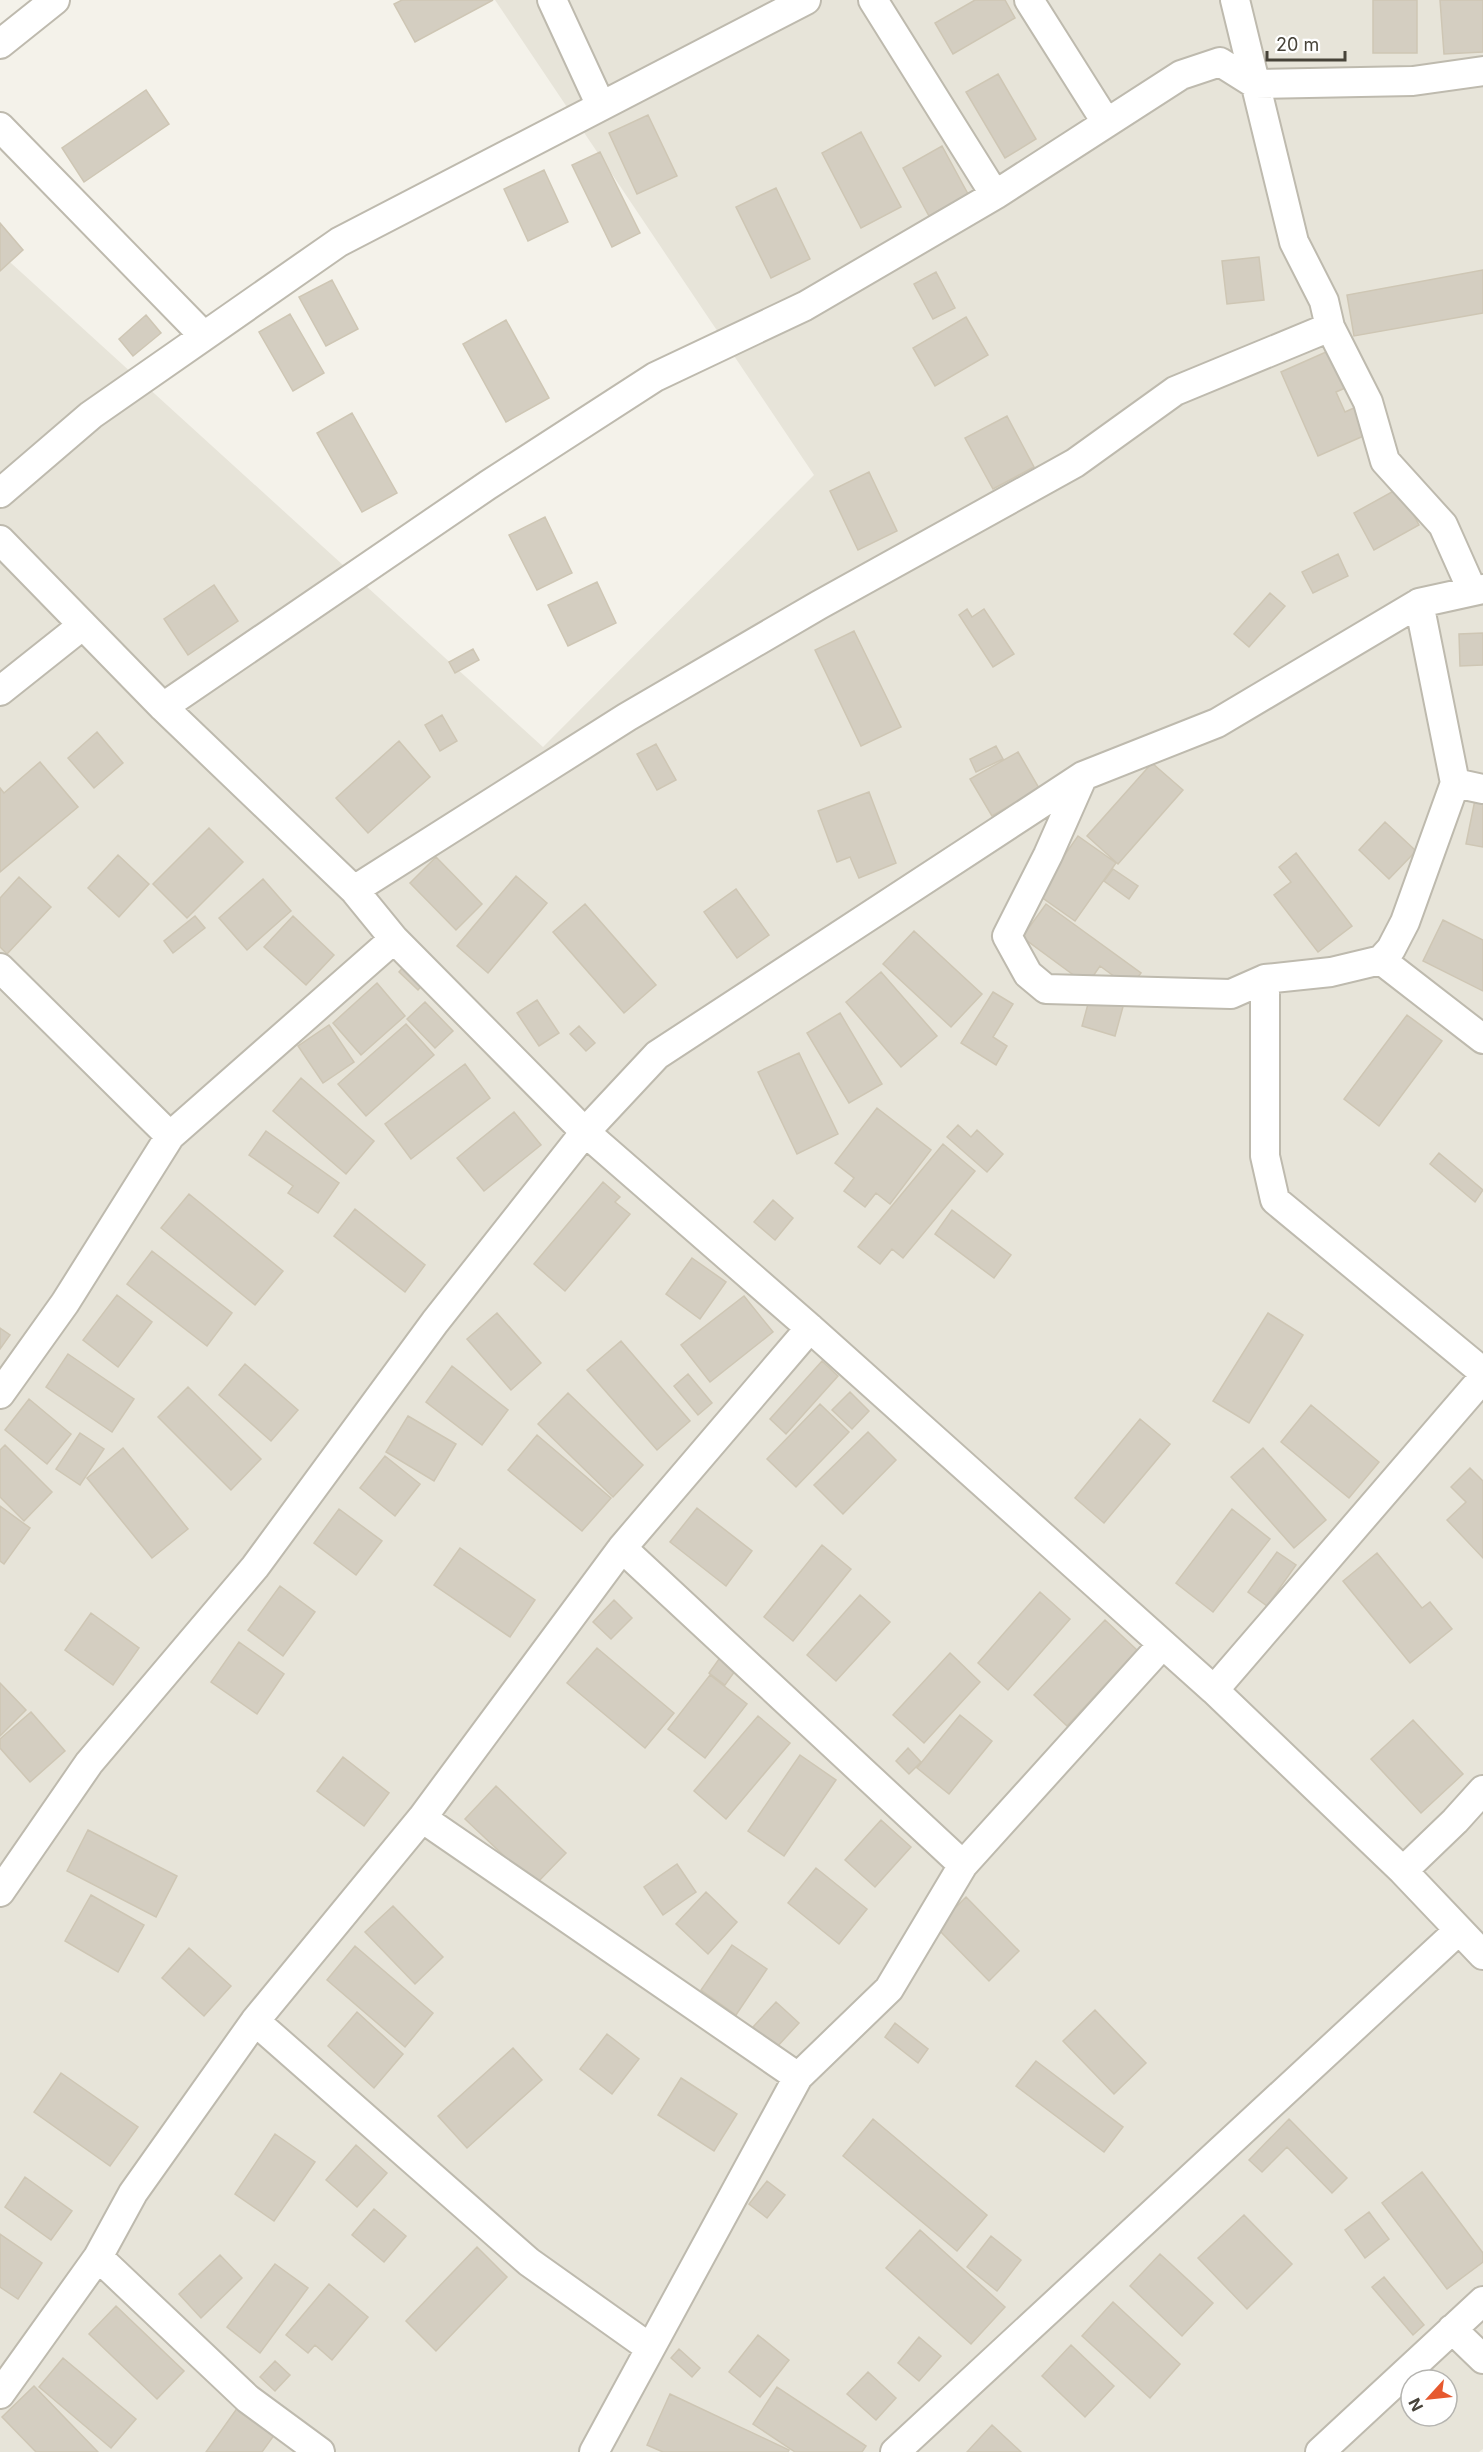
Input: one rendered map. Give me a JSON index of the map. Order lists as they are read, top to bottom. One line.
{"scale_bar":"20 m","north":"bottom left"}
